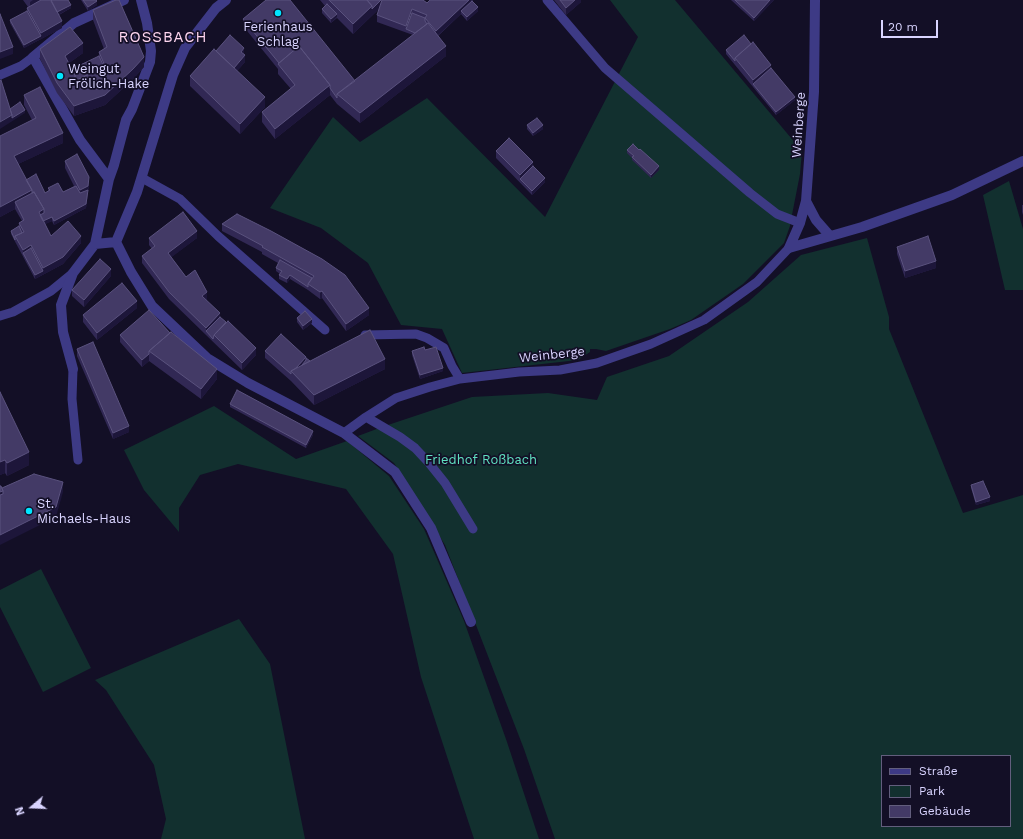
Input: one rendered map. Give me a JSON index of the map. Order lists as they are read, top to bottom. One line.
{"streets":{"street":["Weinberge"]},"districts":["ROSSBACH"],"parks":["Friedhof Roßbach"],"places":["Ferienhaus Schlag","Weingut Frölich-Hake","St. Michaels-Haus"],"legend":["Straße","Park","Gebäude"],"scale_bar":"20 m","north":"left"}
